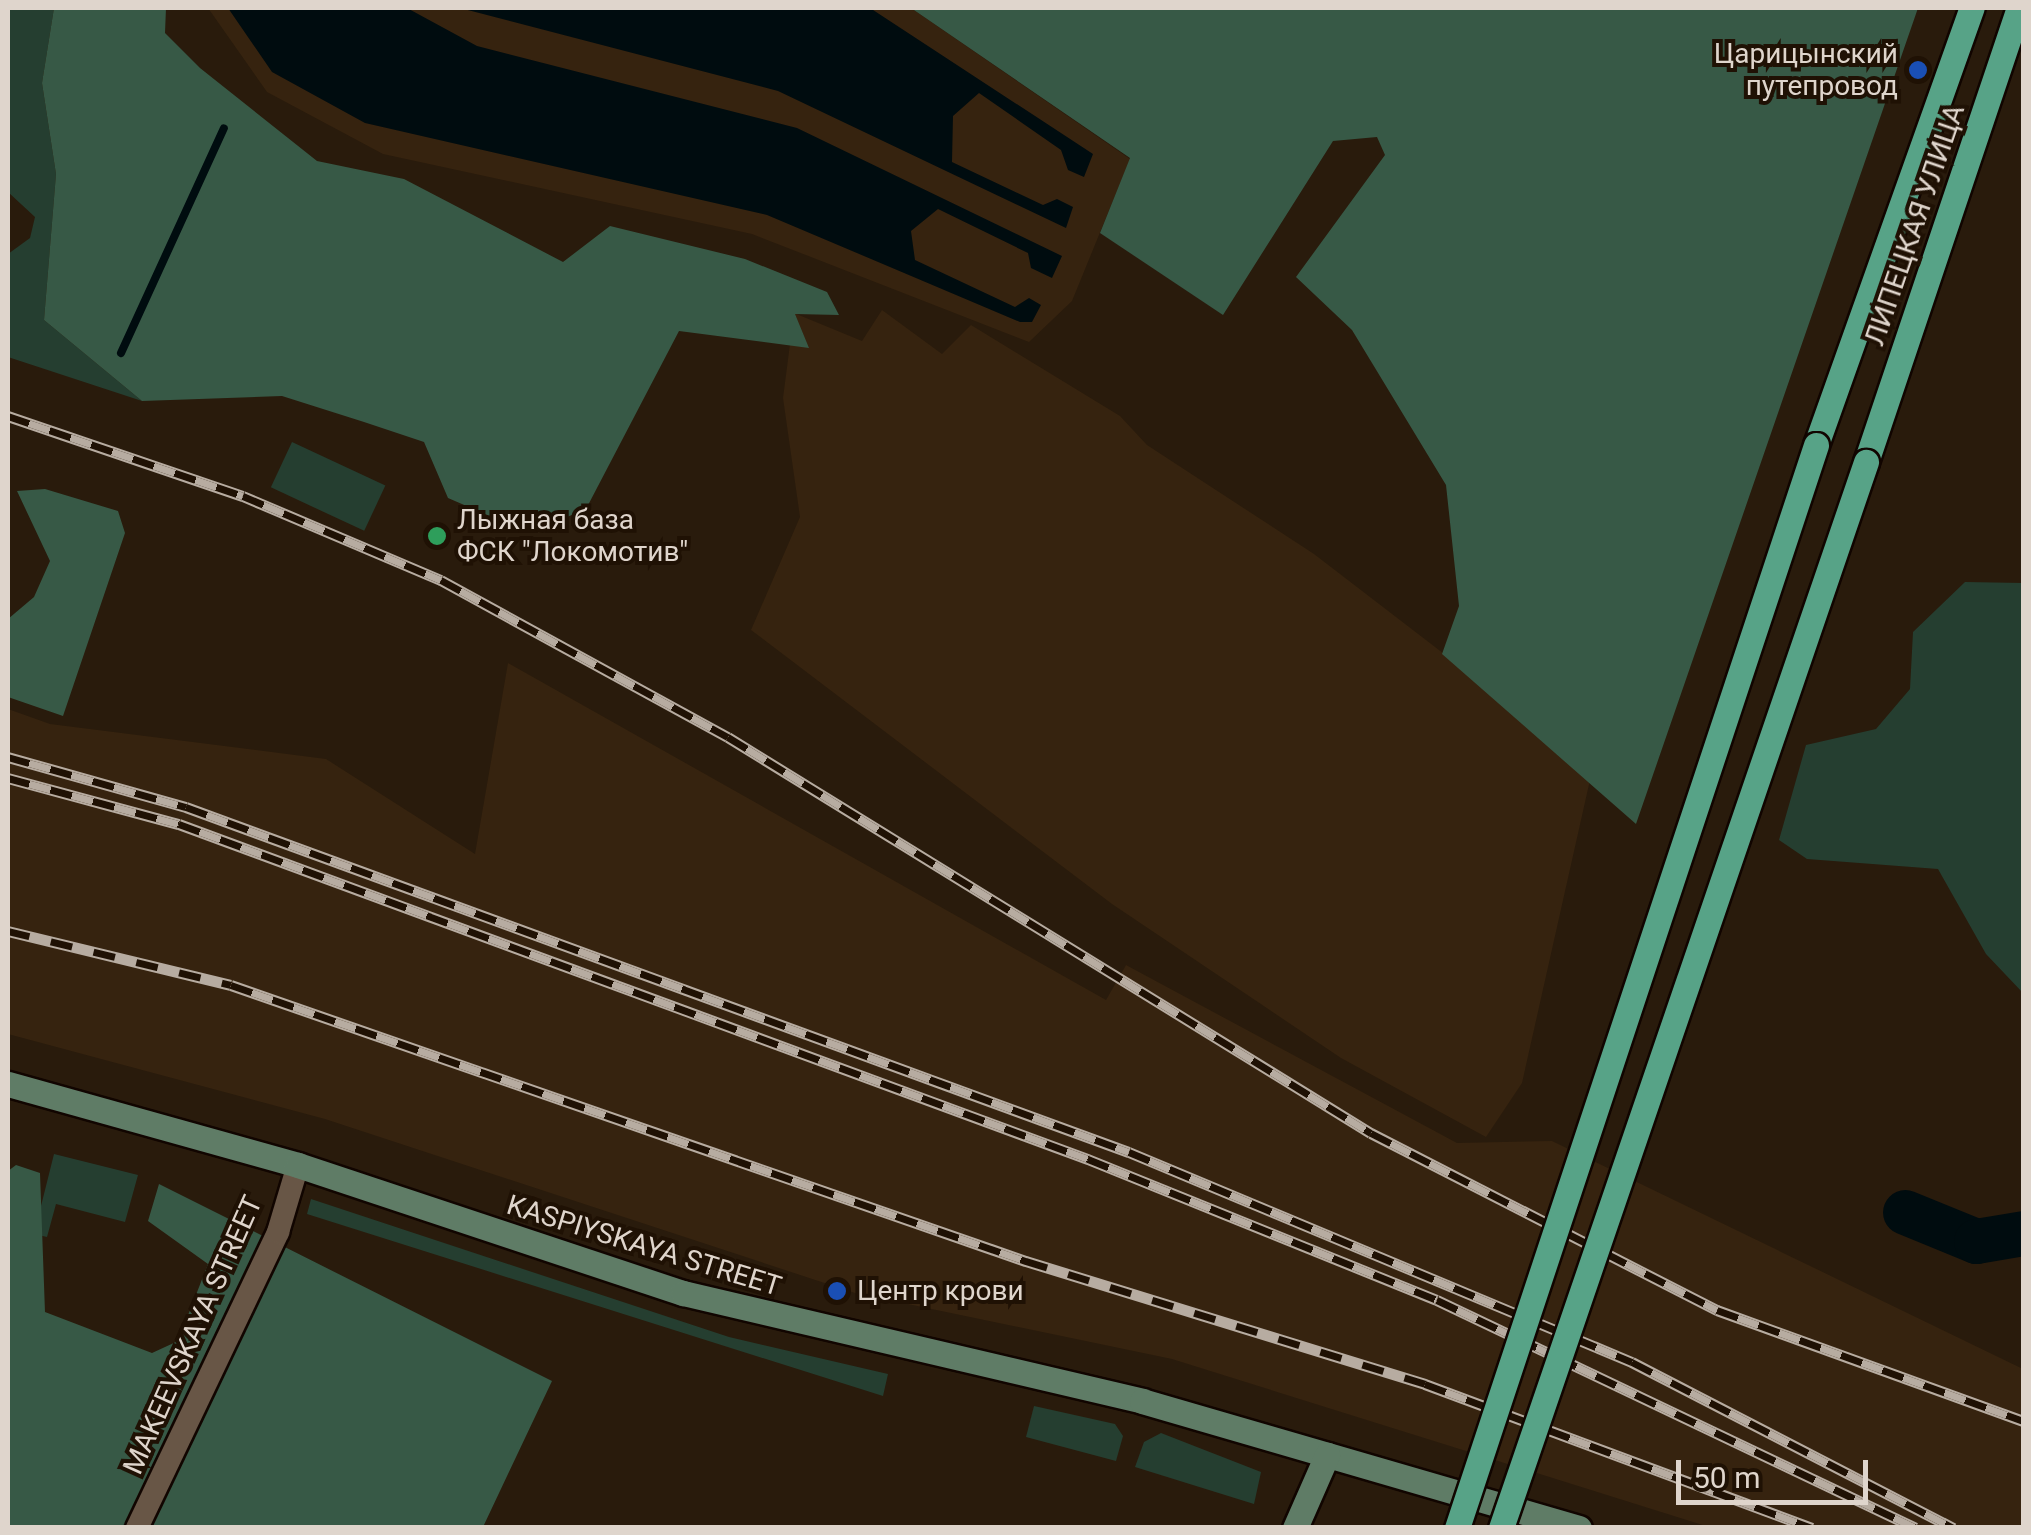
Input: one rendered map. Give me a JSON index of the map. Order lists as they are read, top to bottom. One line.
{"streets":{"main road":["ЛИПЕЦКАЯ УЛИЦА","KASPIYSKAYA STREET"],"street":["MAKEEVSKAYA STREET"]},"crossings":[["KASPIYSKAYA STREET","MAKEEVSKAYA STREET"]],"places":["Царицынский путепровод","Лыжная база ФСК \"Локомотив\"","Центр крови"],"scale_bar":"50 m"}
